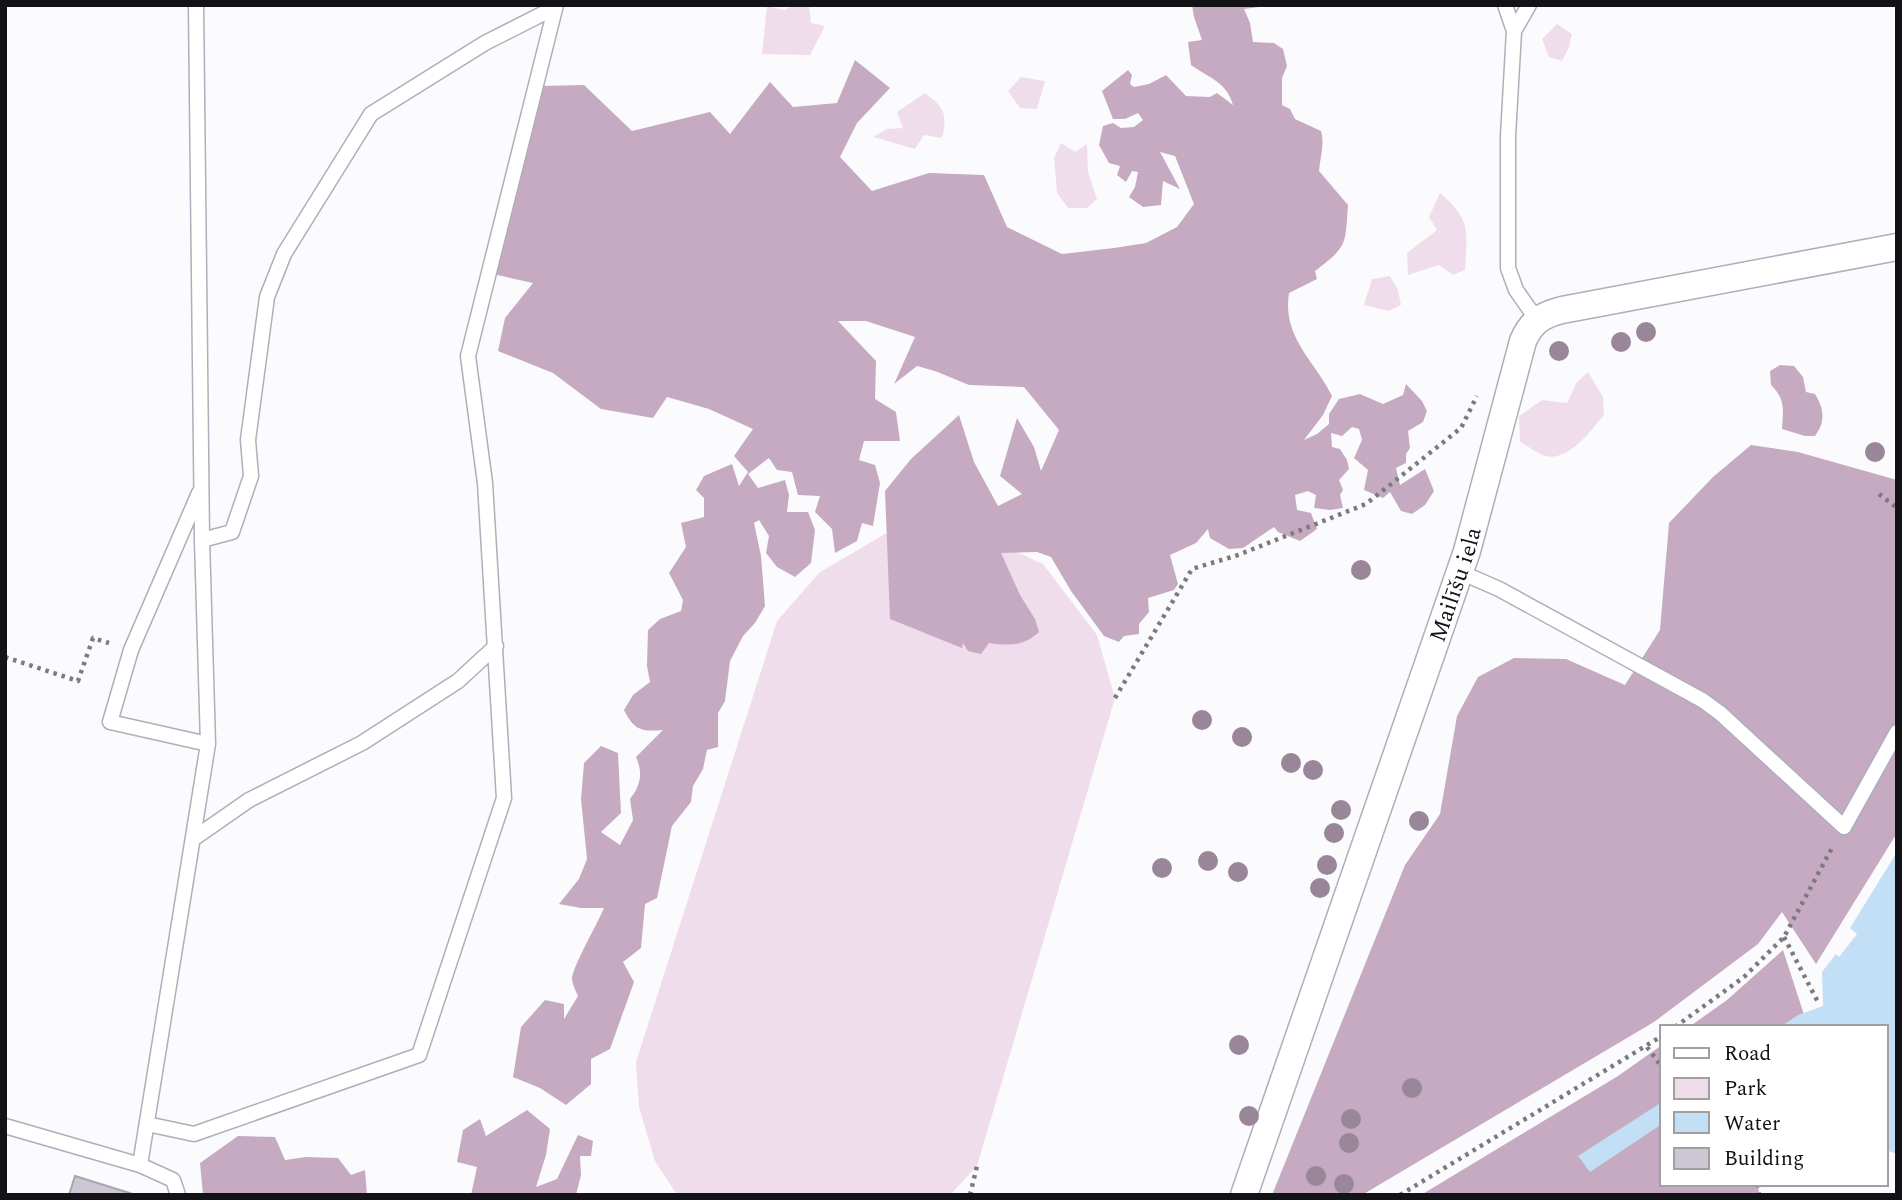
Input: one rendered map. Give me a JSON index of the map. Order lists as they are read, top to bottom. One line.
{"streets":{"street":["Mailīšu iela"]},"legend":["Road","Park","Water","Building"]}
